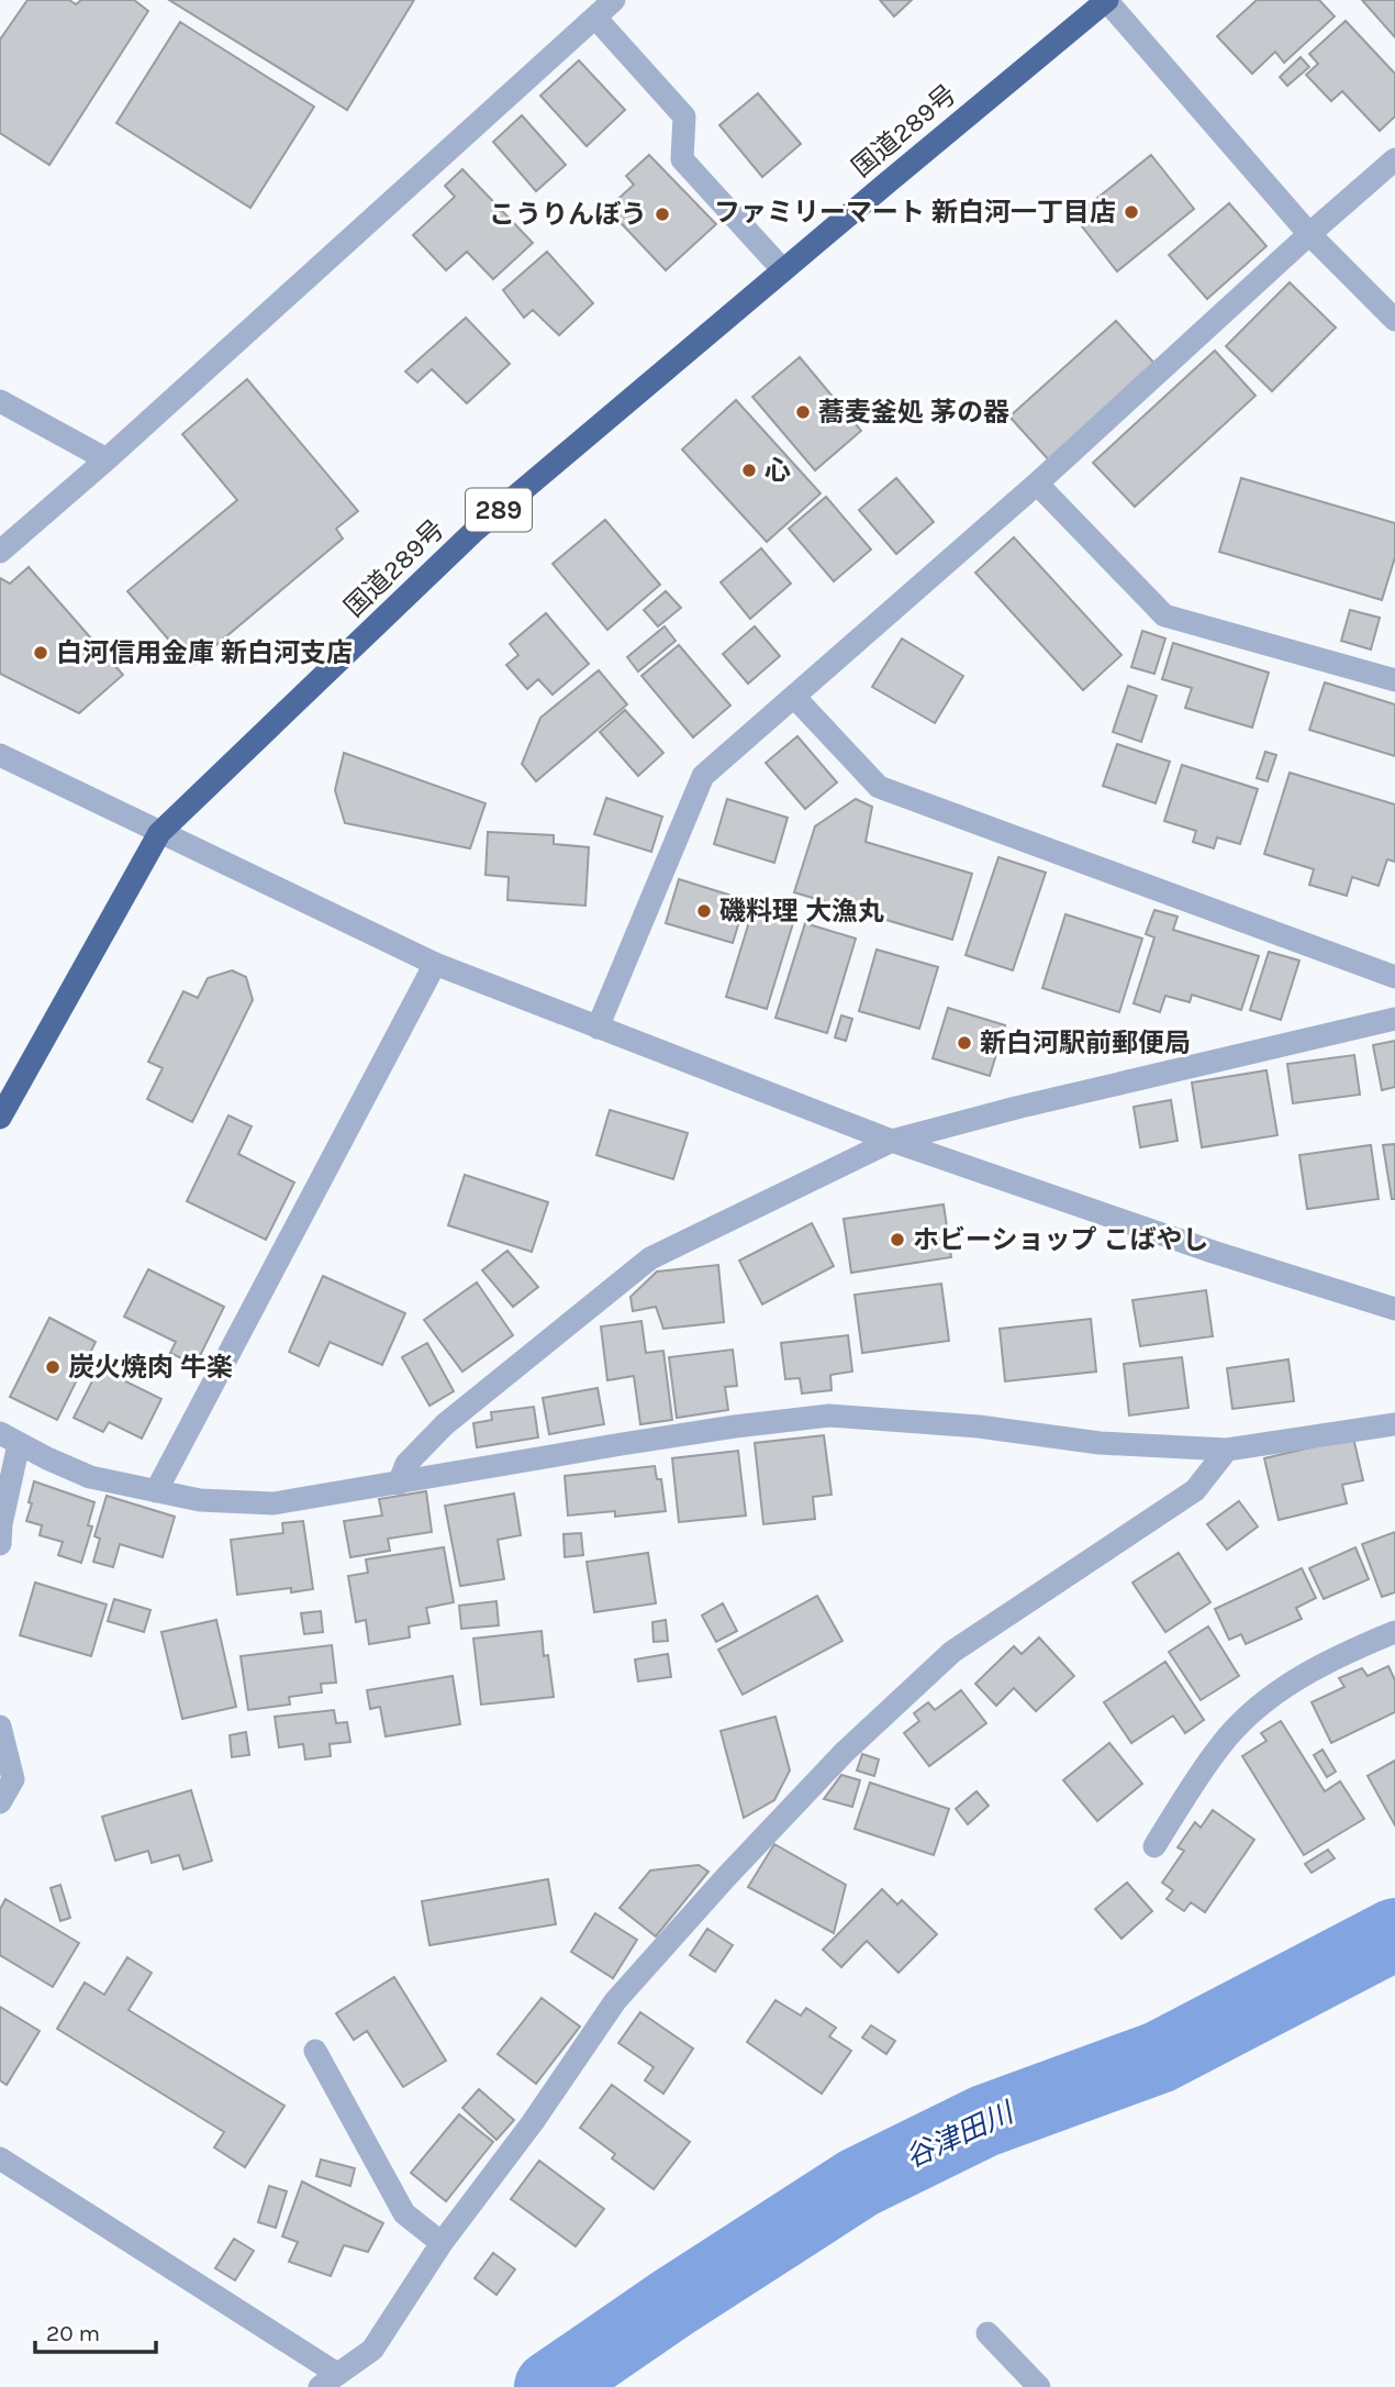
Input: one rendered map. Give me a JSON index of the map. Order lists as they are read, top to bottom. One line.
{"streets":{"highway":["国道289号","289"]},"water":["谷津田川"],"places":["ファミリーマート 新白河一丁目店","こうりんぼう","蕎麦釜処 茅の器","心","白河信用金庫 新白河支店","磯料理 大漁丸","新白河駅前郵便局","ホビーショップ こばやし","炭火焼肉 牛楽"],"scale_bar":"20 m"}
